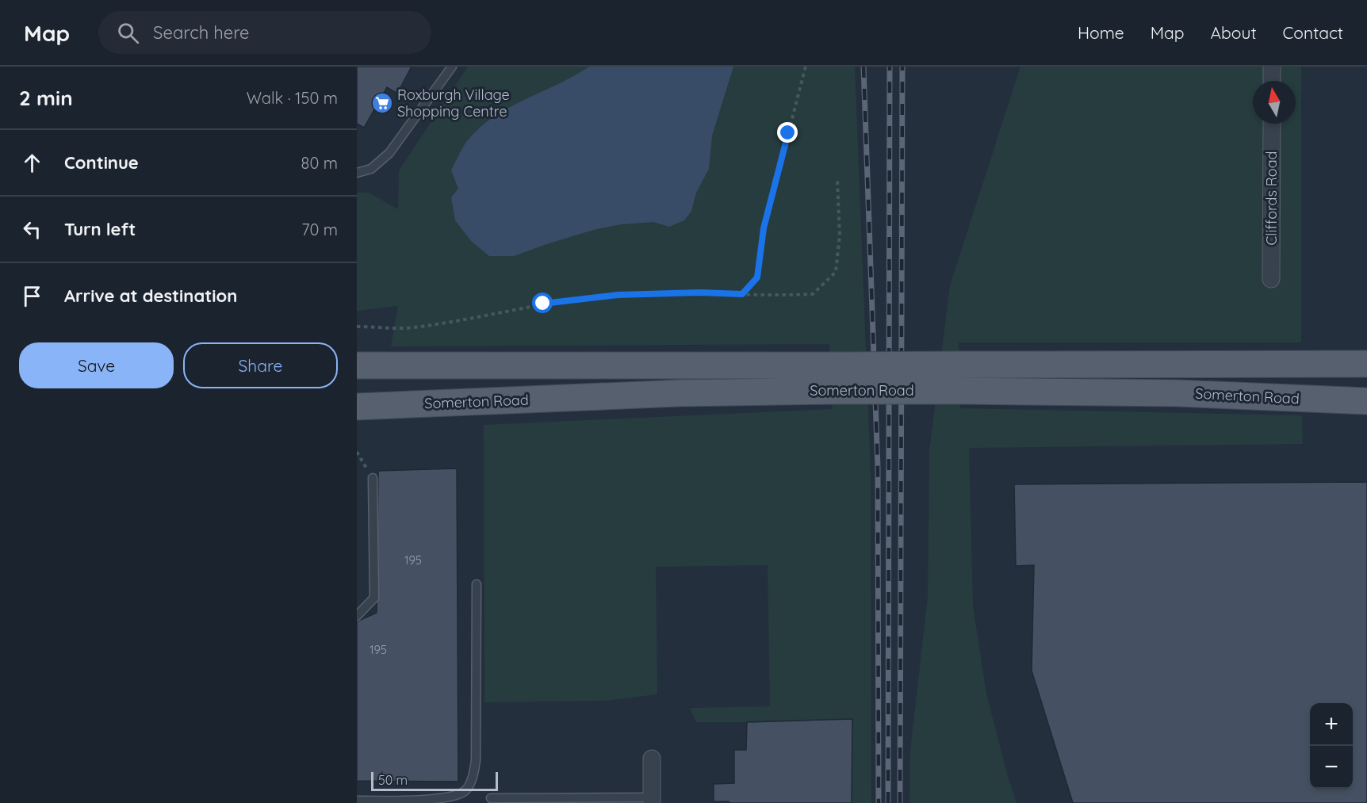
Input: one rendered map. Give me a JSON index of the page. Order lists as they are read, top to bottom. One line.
{"streets":{"main road":["Somerton Road"],"street":["Cliffords Road"]},"places":{"supermarket":["Roxburgh Village Shopping Centre"]},"house_numbers":["195","195"],"scale_bar":"50 m","north":"top","page":{"header":"Map","search":"Search here","nav":["Home","Map","About","Contact"],"heading":["2 min","Walk · 150 m"],"list":[["Continue","80 m"],["Turn left","70 m"],"Arrive at destination"],"buttons":["Save","Share"],"map_buttons":["+","−"],"scale":"50 m"}}
